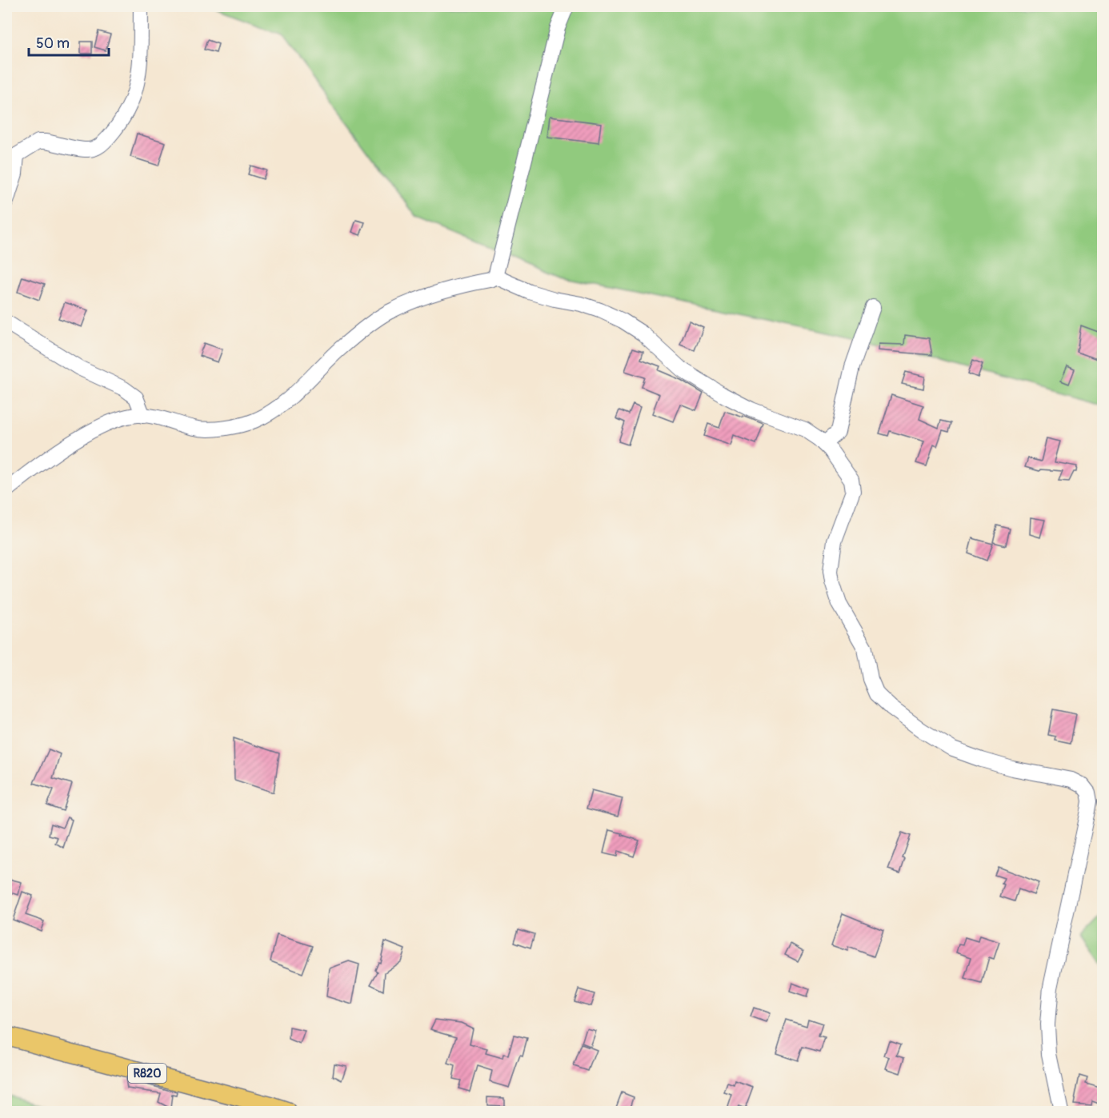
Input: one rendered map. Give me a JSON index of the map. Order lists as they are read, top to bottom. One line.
{"streets":{"main road":["R820"]},"scale_bar":"50 m"}
